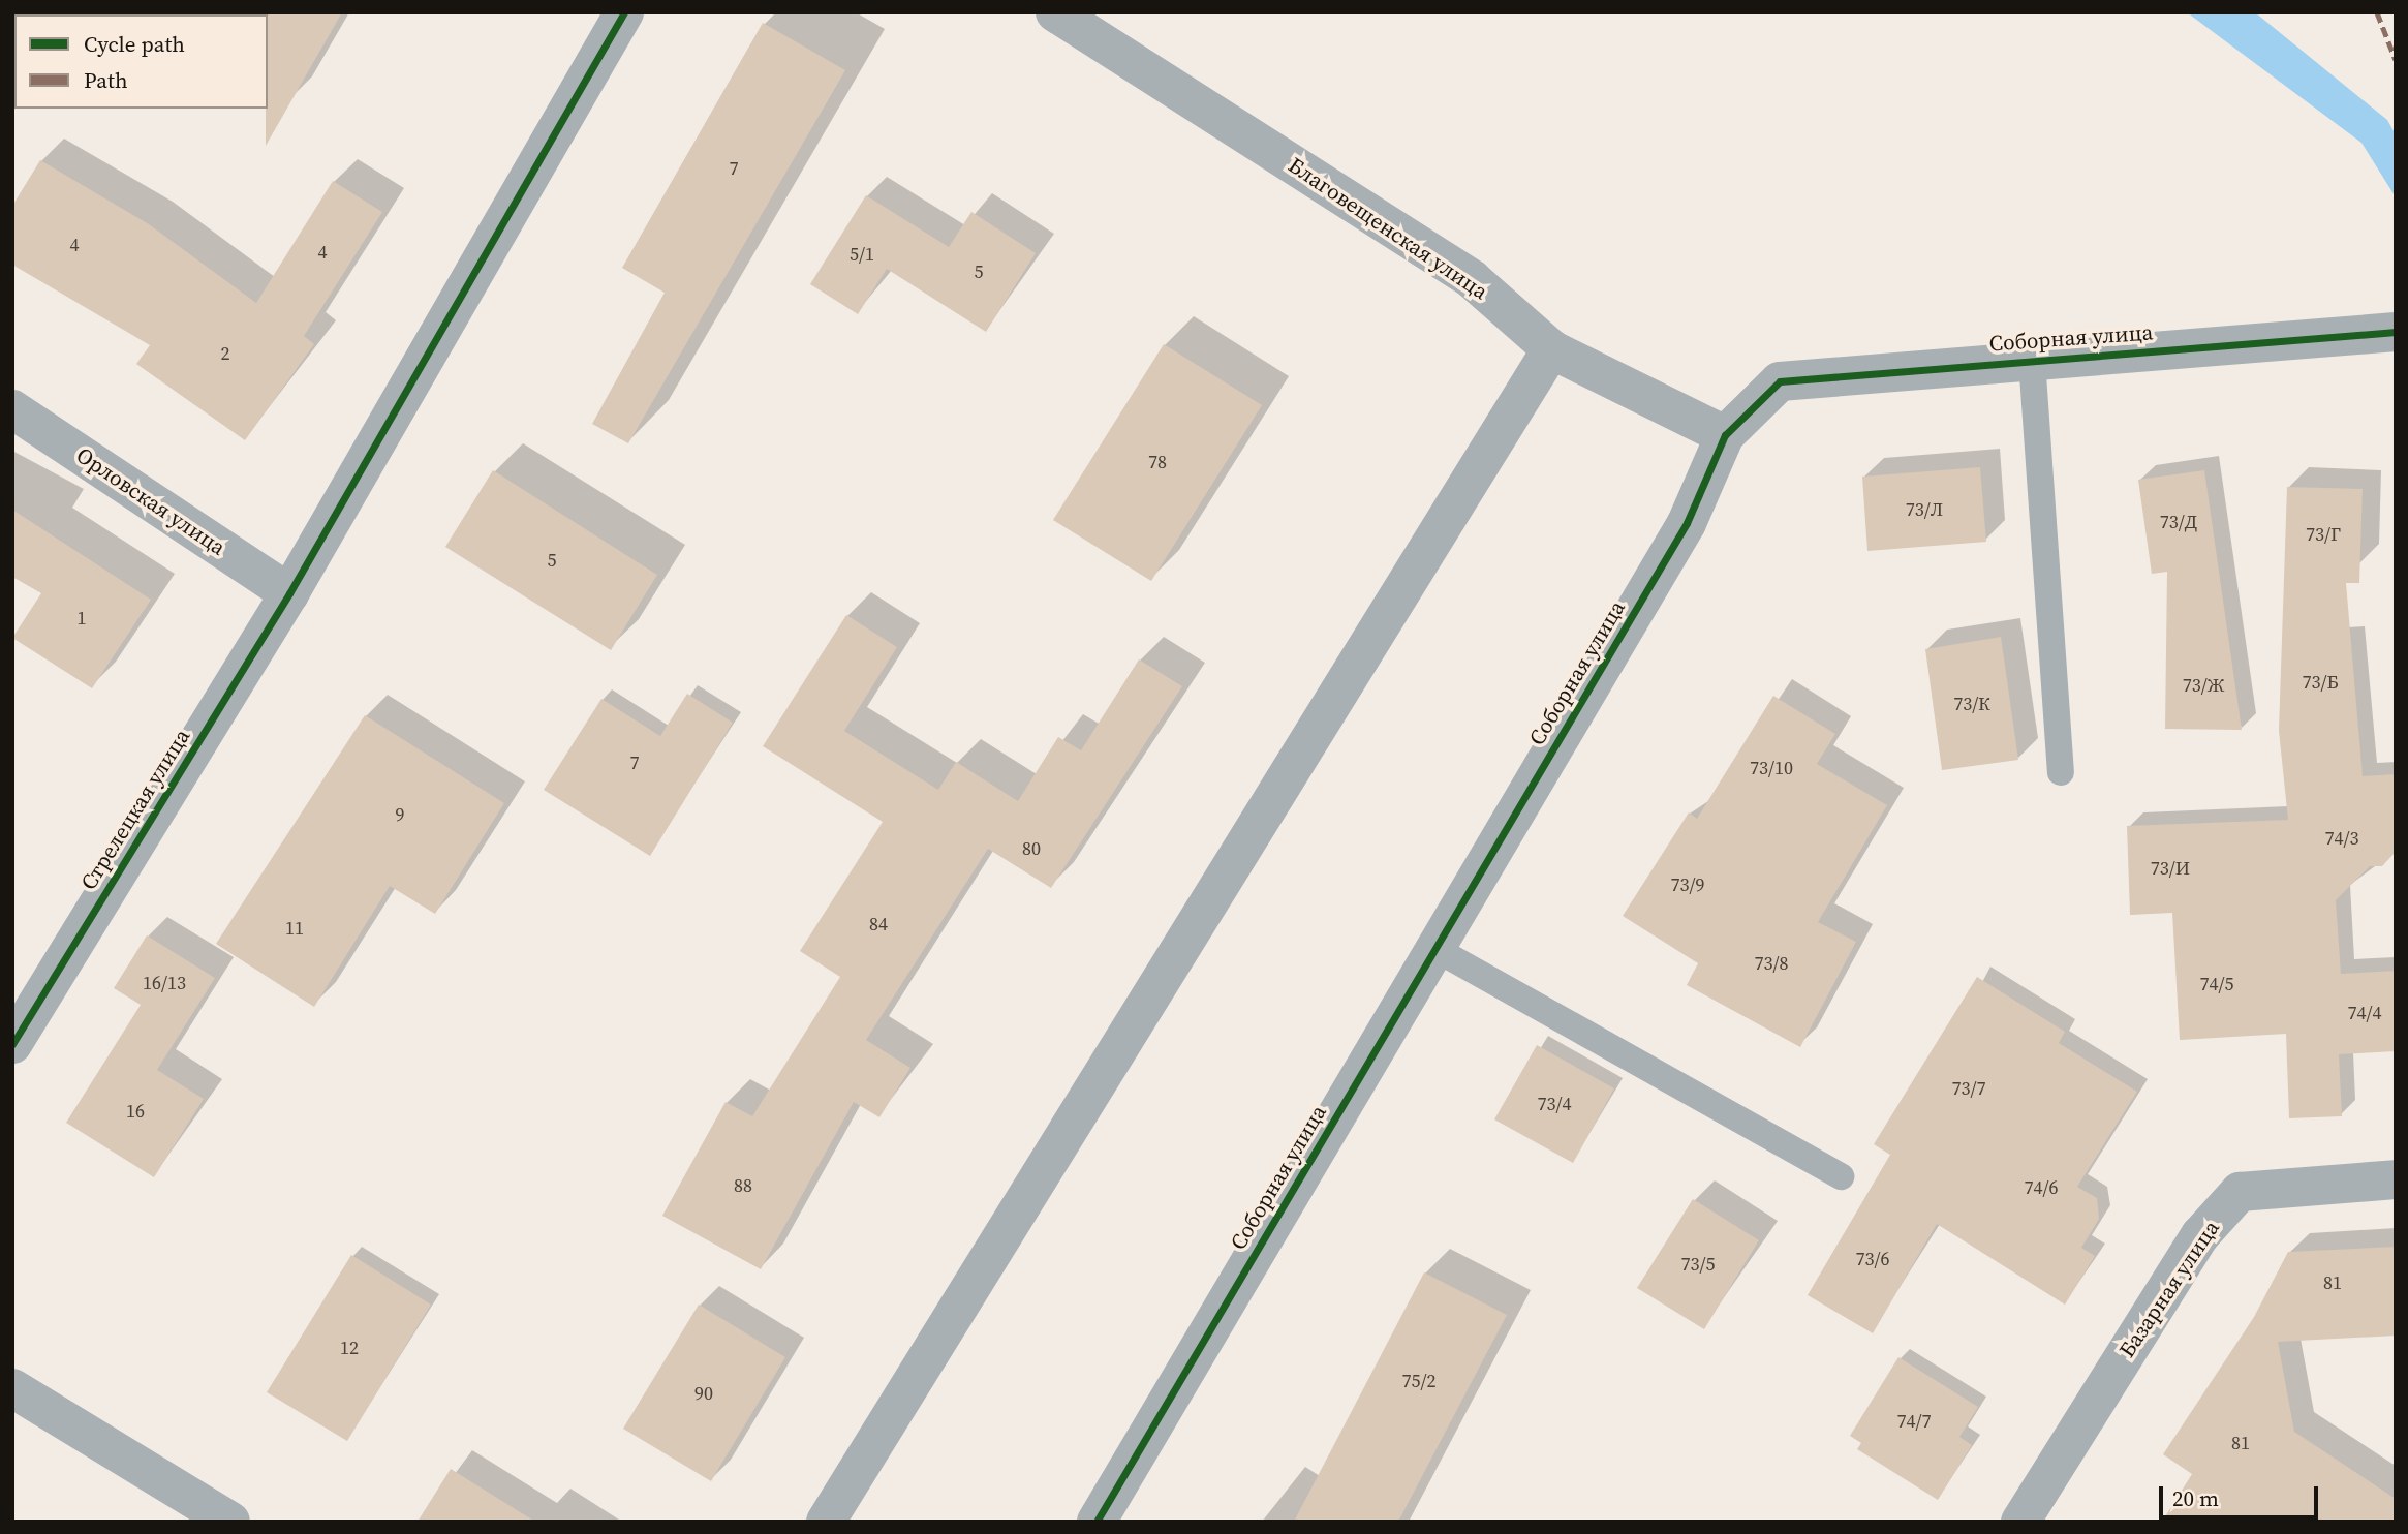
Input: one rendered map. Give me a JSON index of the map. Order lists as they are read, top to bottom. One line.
{"streets":{"street":["Благовещенская улица","Соборная улица","Орловская улица","Стрелецкая улица","Базарная улица"]},"crossings":[["Благовещенская улица","Соборная улица"],["Орловская улица","Стрелецкая улица"]],"house_numbers":["7","4","4","5/1","5","2","78","73/Л","73/Д","73/Г","5","1","73/Б","73/Ж","73/К","7","73/10","9","74/3","80","73/И","73/9","84","11","73/8","16/13","74/5","74/4","73/7","73/4","16","88","74/6","73/6","73/5","81","12","75/2","90","74/7","81"],"legend":["Cycle path","Path"],"scale_bar":"20 m"}
